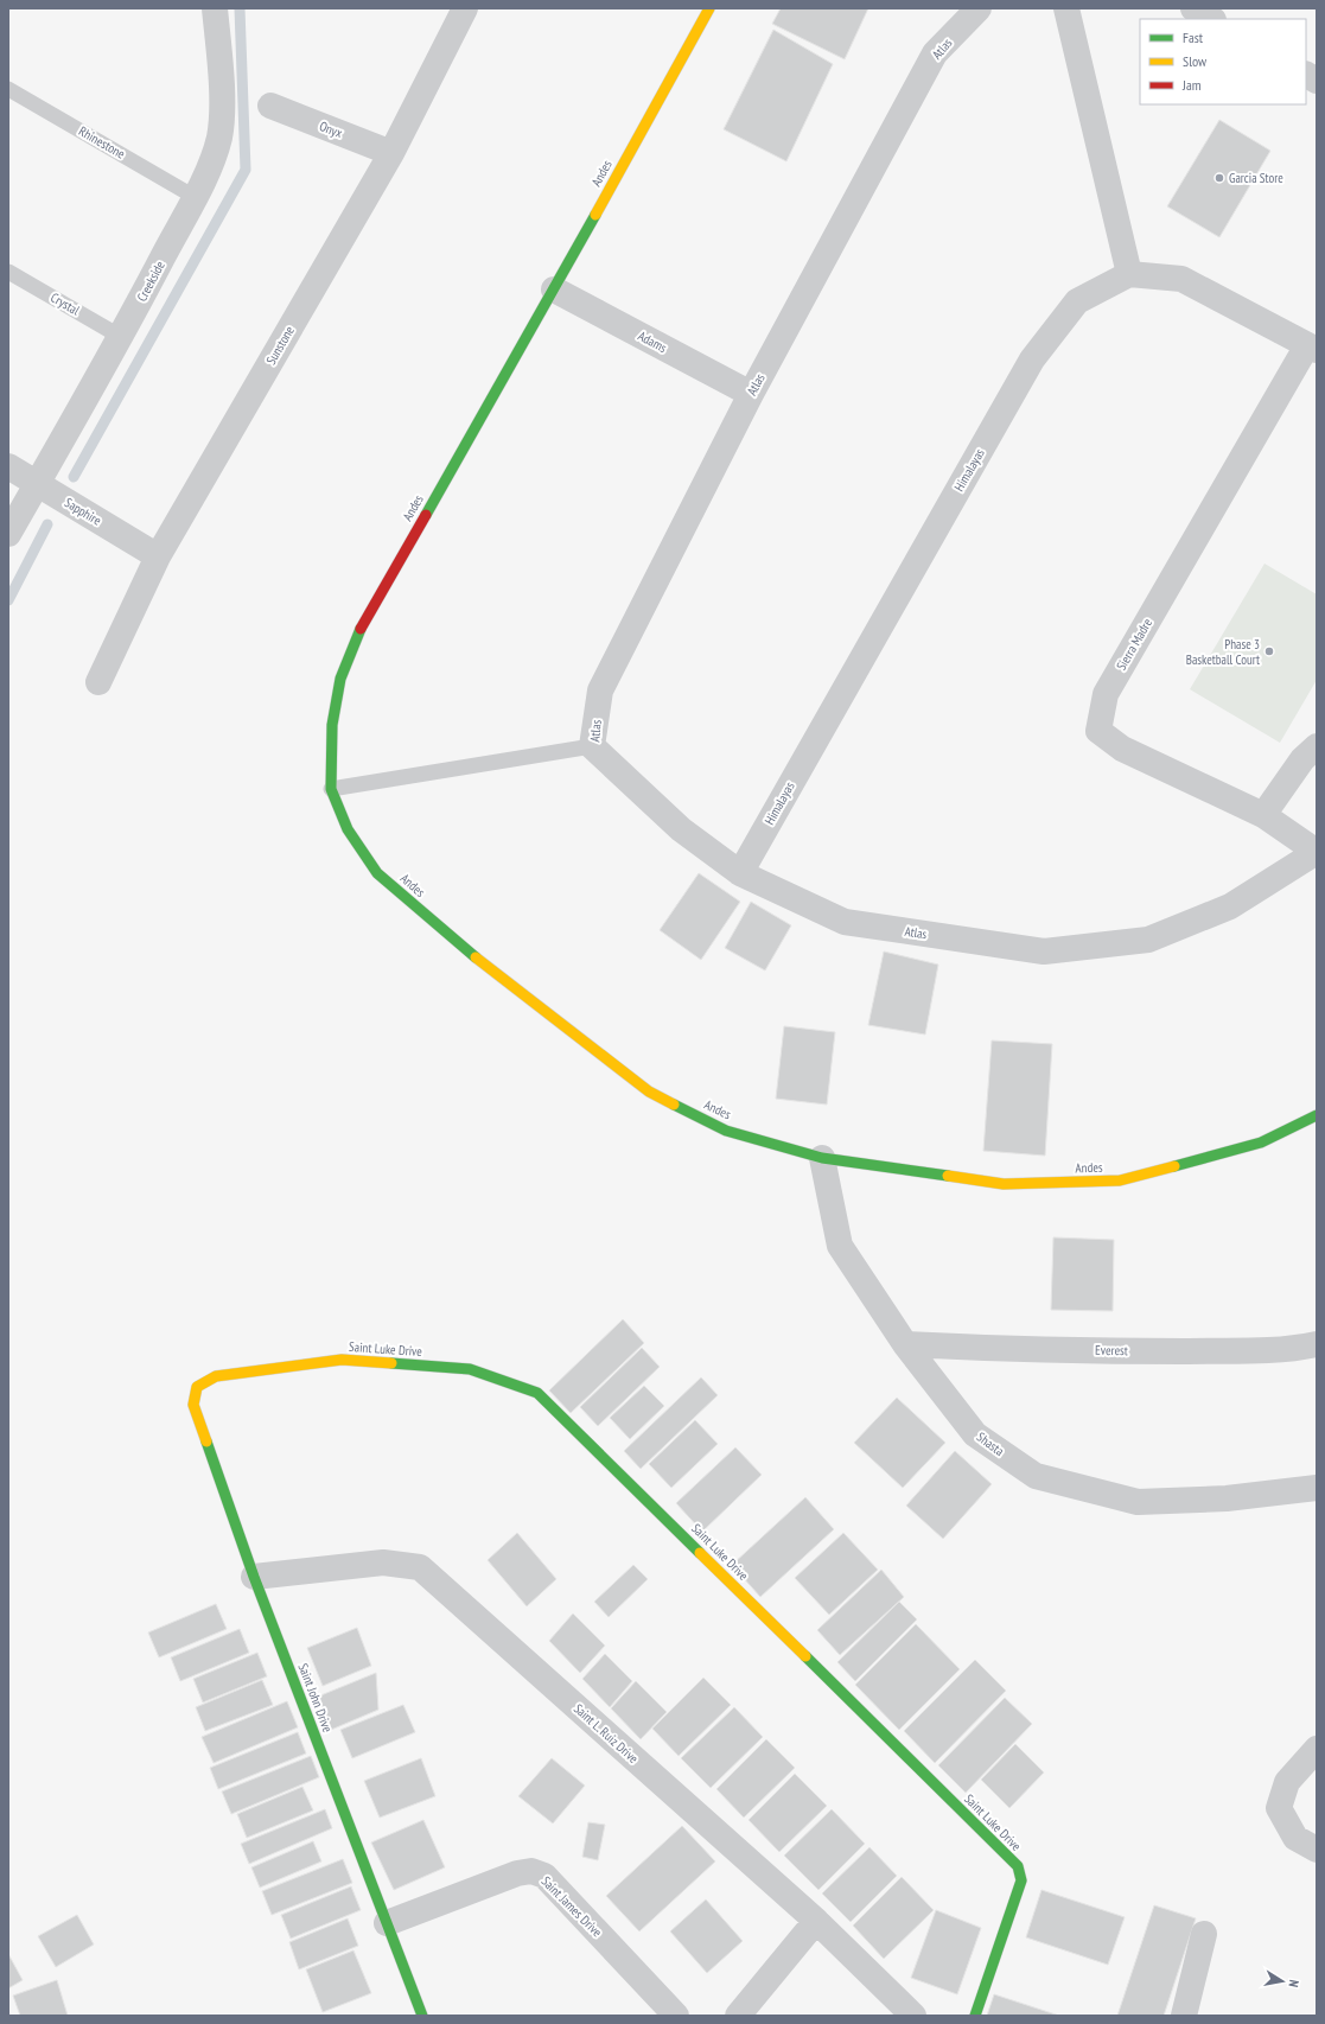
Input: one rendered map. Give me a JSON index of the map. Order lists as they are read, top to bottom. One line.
{"streets":{"street":["Atlas","Onyx","Andes","Creekside","Adams","Sunstone","Himalayas","Sapphire","Sierra Madre","Saint Luke Drive","Everest","Shasta","Saint John Drive","Saint L. Ruiz Drive","Saint James Drive"],"lane":["Rhinestone","Crystal"]},"crossings":[["Atlas","Adams"],["Atlas","Himalayas"],["Atlas","Sierra Madre"],["Onyx","Sunstone"],["Rhinestone","Creekside"],["Andes","Adams"],["Andes","Shasta"],["Creekside","Crystal"],["Creekside","Sapphire"],["Sunstone","Sapphire"],["Saint Luke Drive","Saint John Drive"],["Everest","Shasta"],["Saint John Drive","Saint L. Ruiz Drive"],["Saint John Drive","Saint James Drive"]],"places":["Garcia Store","Phase 3 Basketball Court"],"legend":["Fast","Slow","Jam"],"north":"right"}
